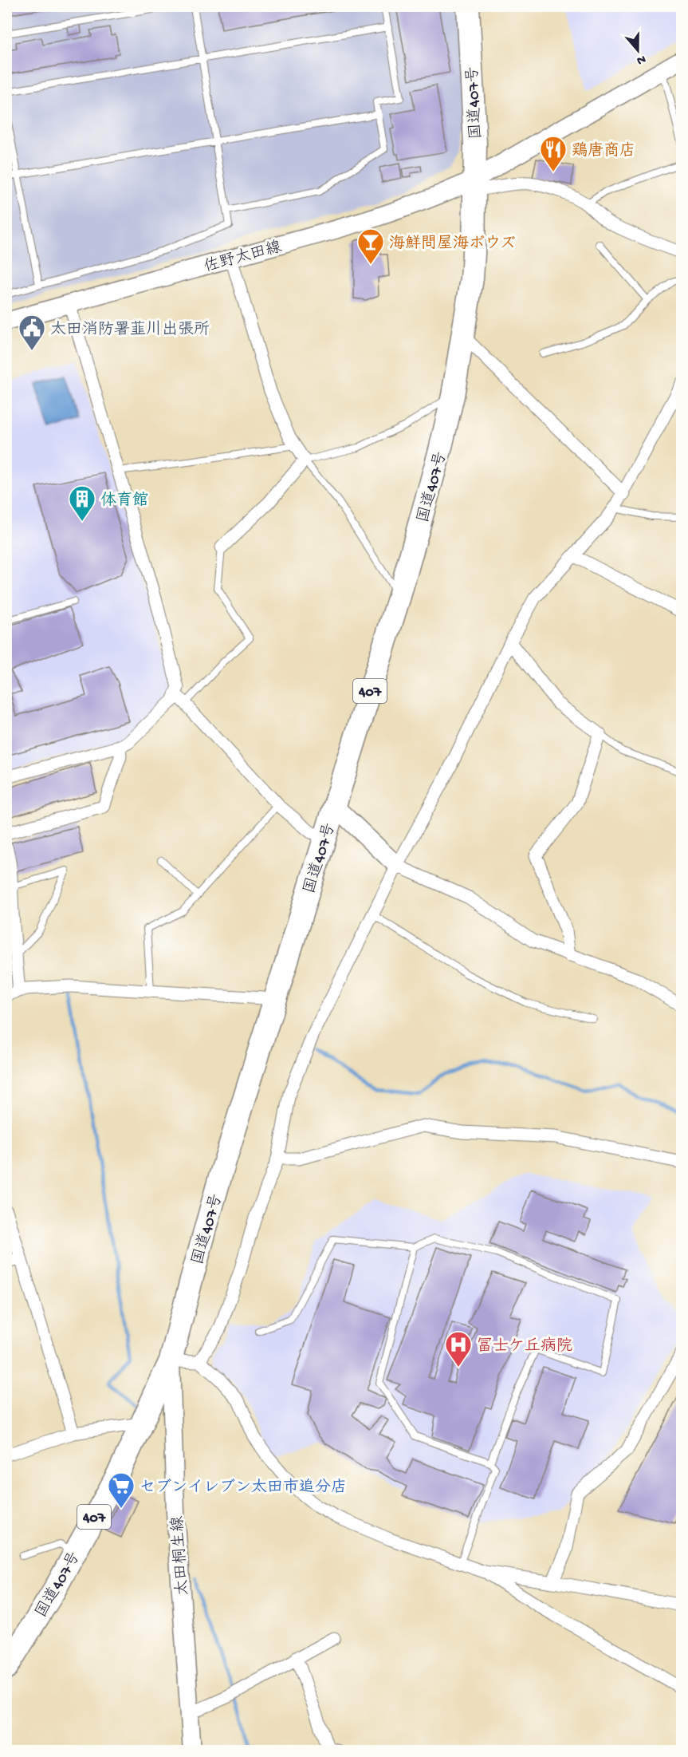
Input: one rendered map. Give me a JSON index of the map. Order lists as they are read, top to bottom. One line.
{"streets":{"highway":["国道407号","407"],"main road":["佐野太田線","太田桐生線"]},"crossings":[["国道407号","佐野太田線"],["国道407号","太田桐生線"]],"places":{"restaurant":["鶏唐商店"],"bar":["海鮮問屋海ボウズ"],"public building":["太田消防署韮川出張所"],"building":["体育館"],"hospital":["冨士ケ丘病院"],"supermarket":["セブンイレブン太田市追分店"]},"north":"bottom"}
